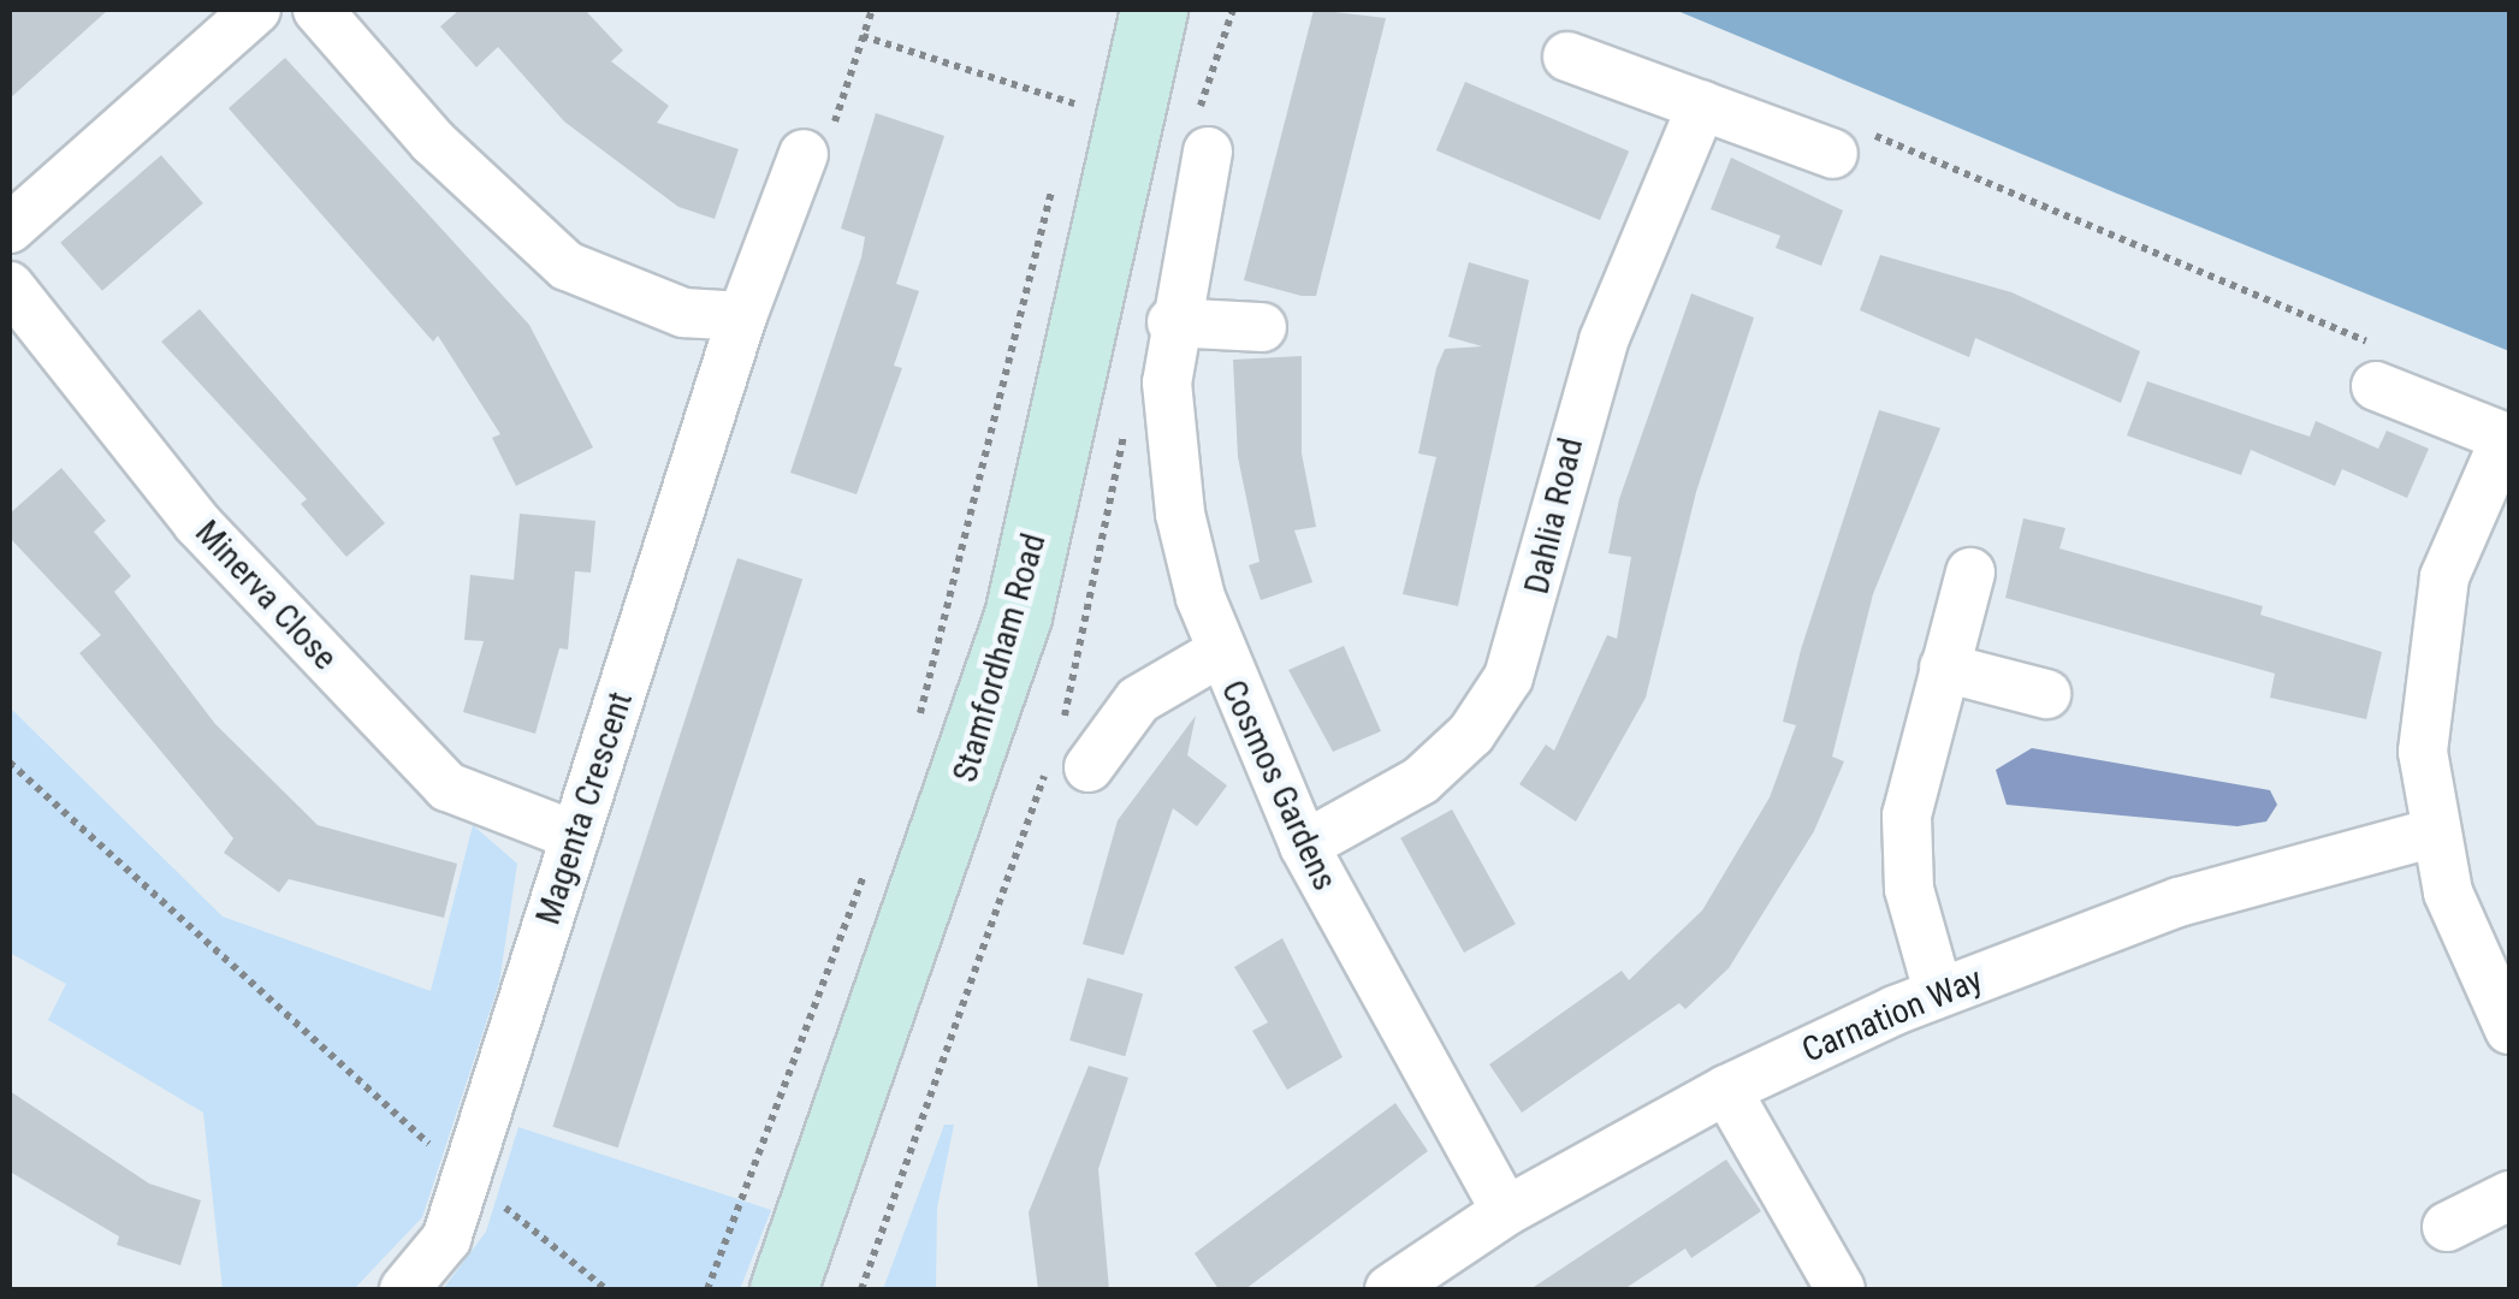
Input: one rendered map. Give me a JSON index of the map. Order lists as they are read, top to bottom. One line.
{"streets":{"main road":["Stamfordham Road"],"street":["Dahlia Road","Minerva Close","Cosmos Gardens","Magenta Crescent","Carnation Way"]},"crossings":[["Dahlia Road","Cosmos Gardens"],["Minerva Close","Magenta Crescent"],["Cosmos Gardens","Carnation Way"]]}
